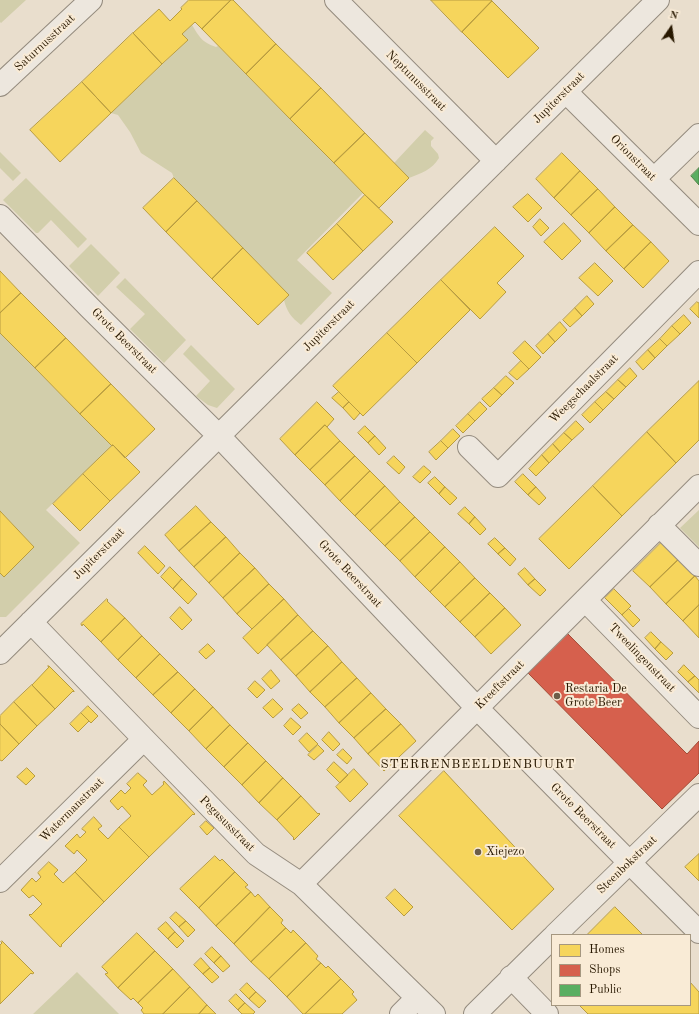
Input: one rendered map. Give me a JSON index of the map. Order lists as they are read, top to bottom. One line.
{"streets":{"street":["Saturnusstraat","Neptunusstraat","Jupiterstraat","Orionstraat","Grote Beerstraat","Weegschaalstraat","Tweelingenstraat","Kreeftstraat","Watermanstraat","Pegasusstraat","Steenbokstraat"]},"crossings":[["Neptunusstraat","Jupiterstraat"],["Jupiterstraat","Orionstraat"],["Jupiterstraat","Grote Beerstraat"],["Jupiterstraat","Pegasusstraat"],["Grote Beerstraat","Kreeftstraat"],["Grote Beerstraat","Steenbokstraat"],["Tweelingenstraat","Kreeftstraat"],["Kreeftstraat","Pegasusstraat"],["Watermanstraat","Pegasusstraat"]],"districts":["STERRENBEELDENBUURT"],"places":["Restaria De Grote Beer","Xiejezo"],"legend":["Homes","Shops","Public"],"north":"top"}
